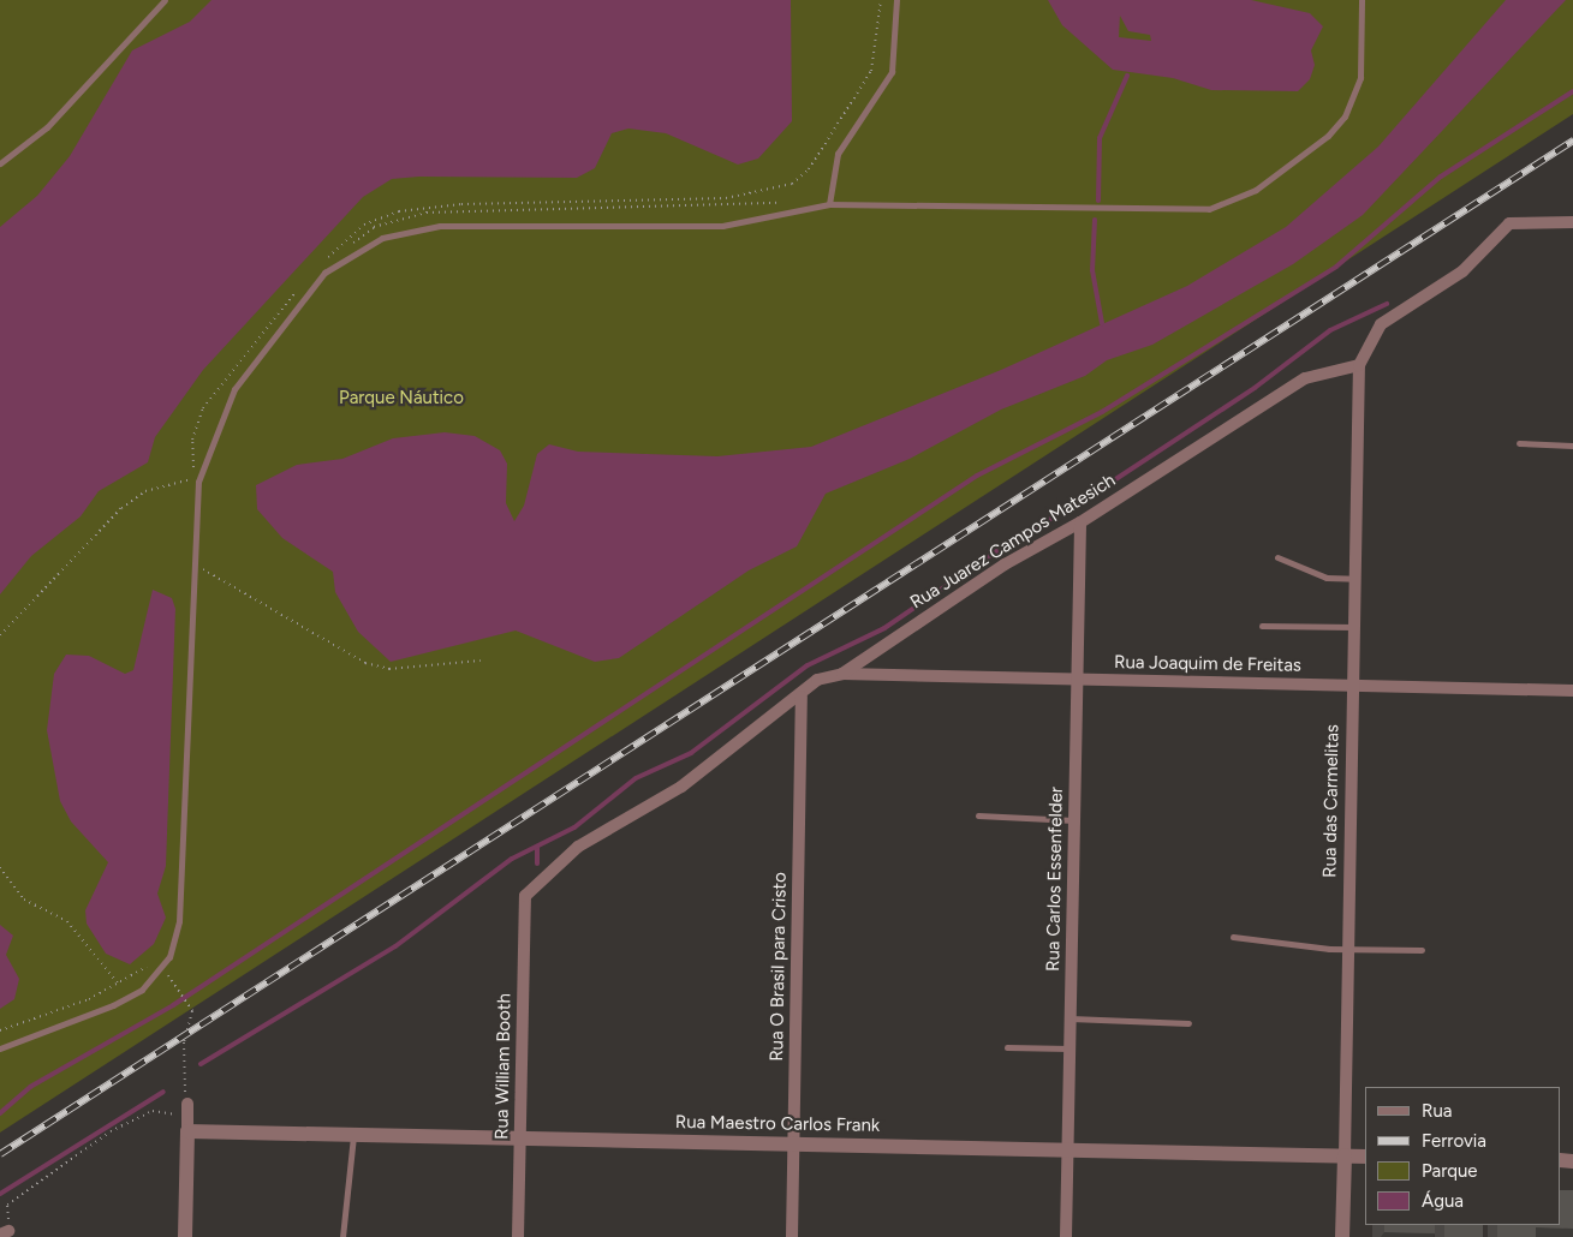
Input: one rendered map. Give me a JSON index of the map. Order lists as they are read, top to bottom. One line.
{"streets":{"street":["Rua Juarez Campos Matesich","Rua Joaquim de Freitas","Rua das Carmelitas","Rua Carlos Essenfelder","Rua O Brasil para Cristo","Rua William Booth","Rua Maestro Carlos Frank"]},"crossings":[["Rua Juarez Campos Matesich","Rua Joaquim de Freitas"],["Rua Juarez Campos Matesich","Rua das Carmelitas"],["Rua Juarez Campos Matesich","Rua Carlos Essenfelder"],["Rua Juarez Campos Matesich","Rua O Brasil para Cristo"],["Rua Juarez Campos Matesich","Rua William Booth"],["Rua Joaquim de Freitas","Rua das Carmelitas"],["Rua Joaquim de Freitas","Rua Carlos Essenfelder"],["Rua das Carmelitas","Rua Maestro Carlos Frank"],["Rua Carlos Essenfelder","Rua Maestro Carlos Frank"],["Rua O Brasil para Cristo","Rua Maestro Carlos Frank"],["Rua William Booth","Rua Maestro Carlos Frank"]],"parks":["Parque Náutico"],"legend":["Rua","Ferrovia","Parque","Água"]}
